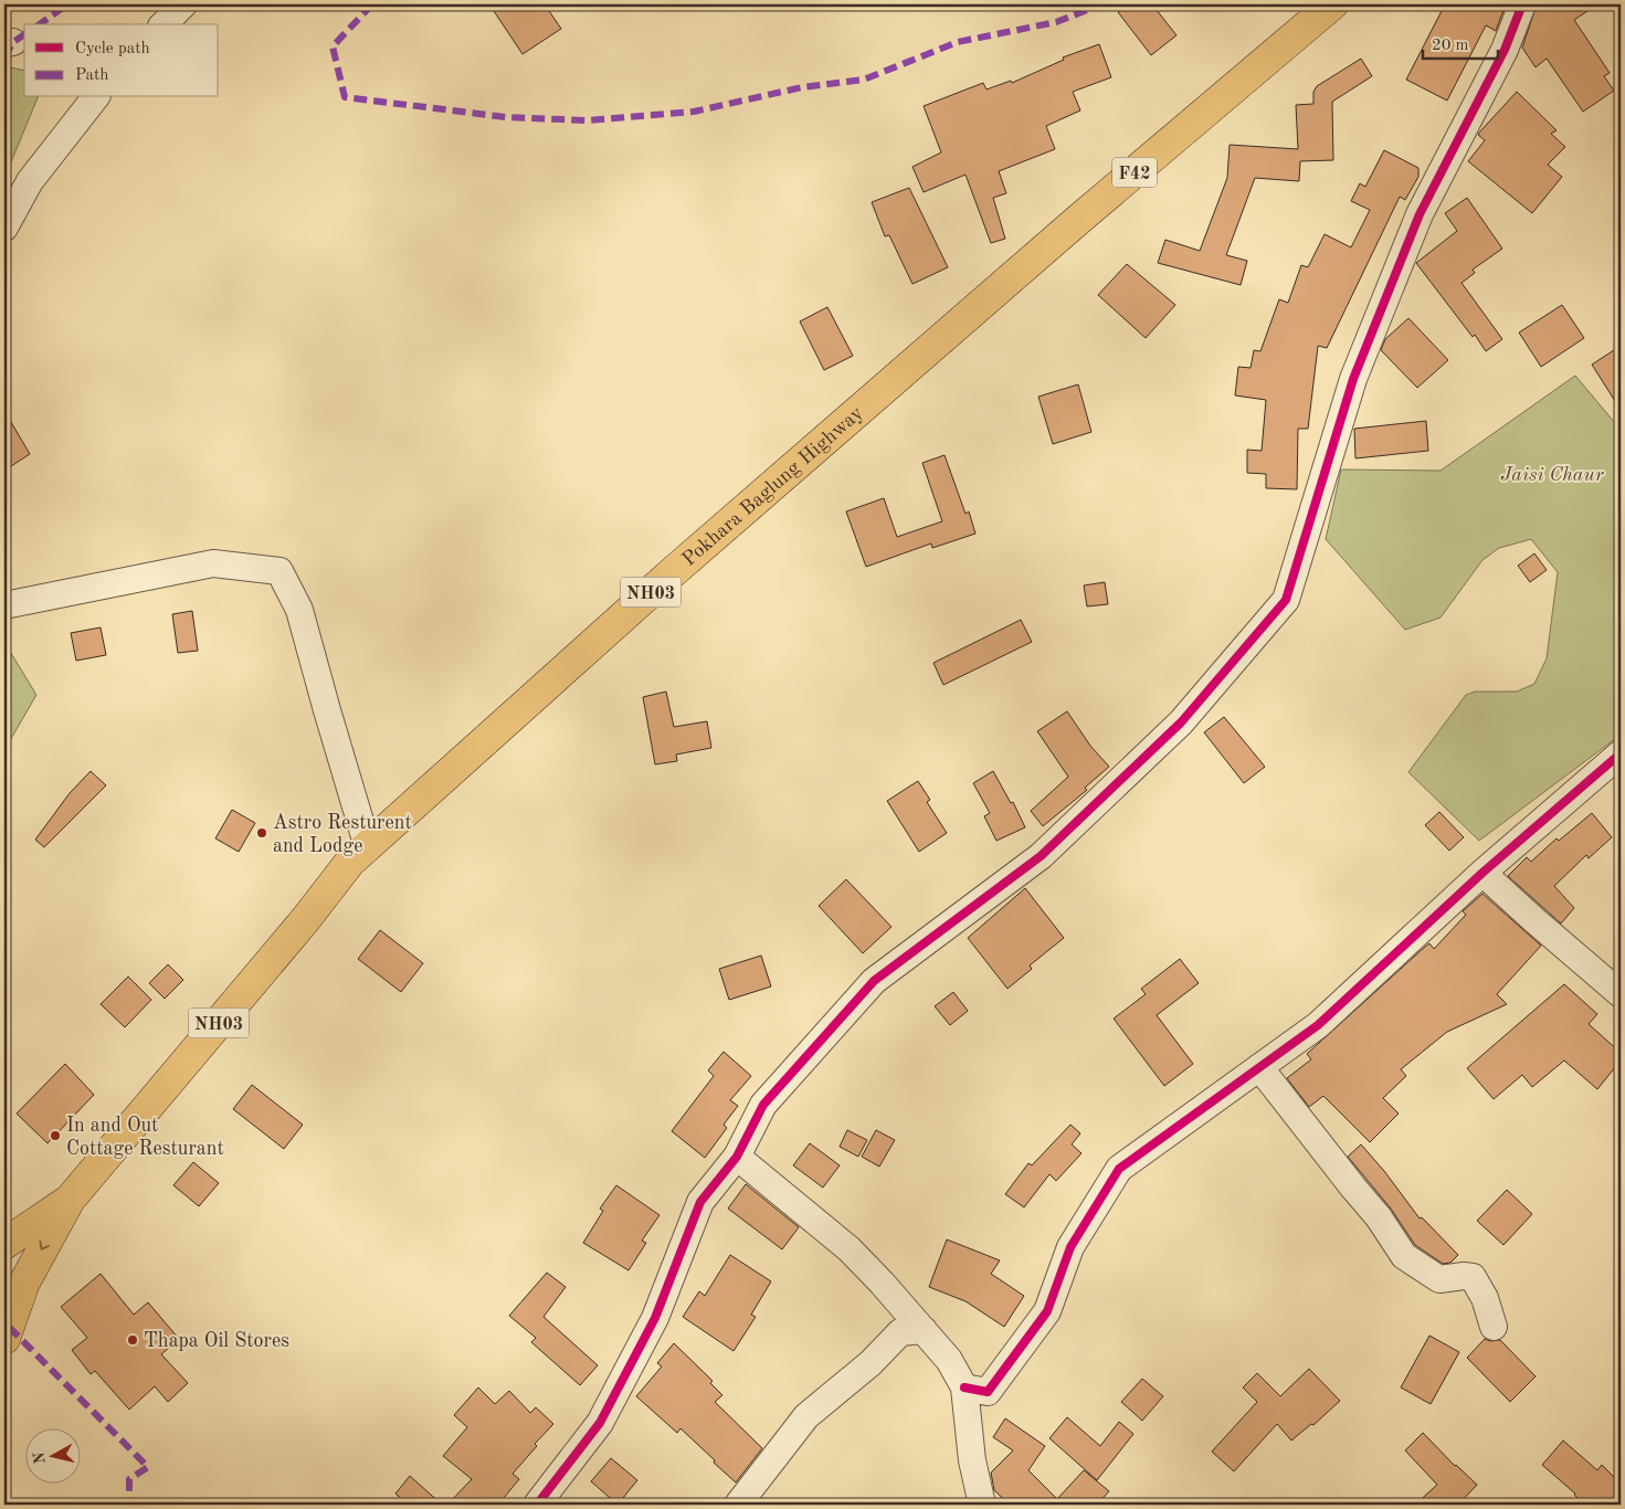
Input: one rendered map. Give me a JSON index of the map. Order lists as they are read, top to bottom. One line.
{"streets":{"highway":["F42","Pokhara Baglung Highway","NH03"]},"parks":["Jaisi Chaur"],"places":["Astro Resturent and Lodge","In and Out Cottage Resturant","Thapa Oil Stores"],"legend":["Cycle path","Path"],"scale_bar":"20 m","north":"left"}
